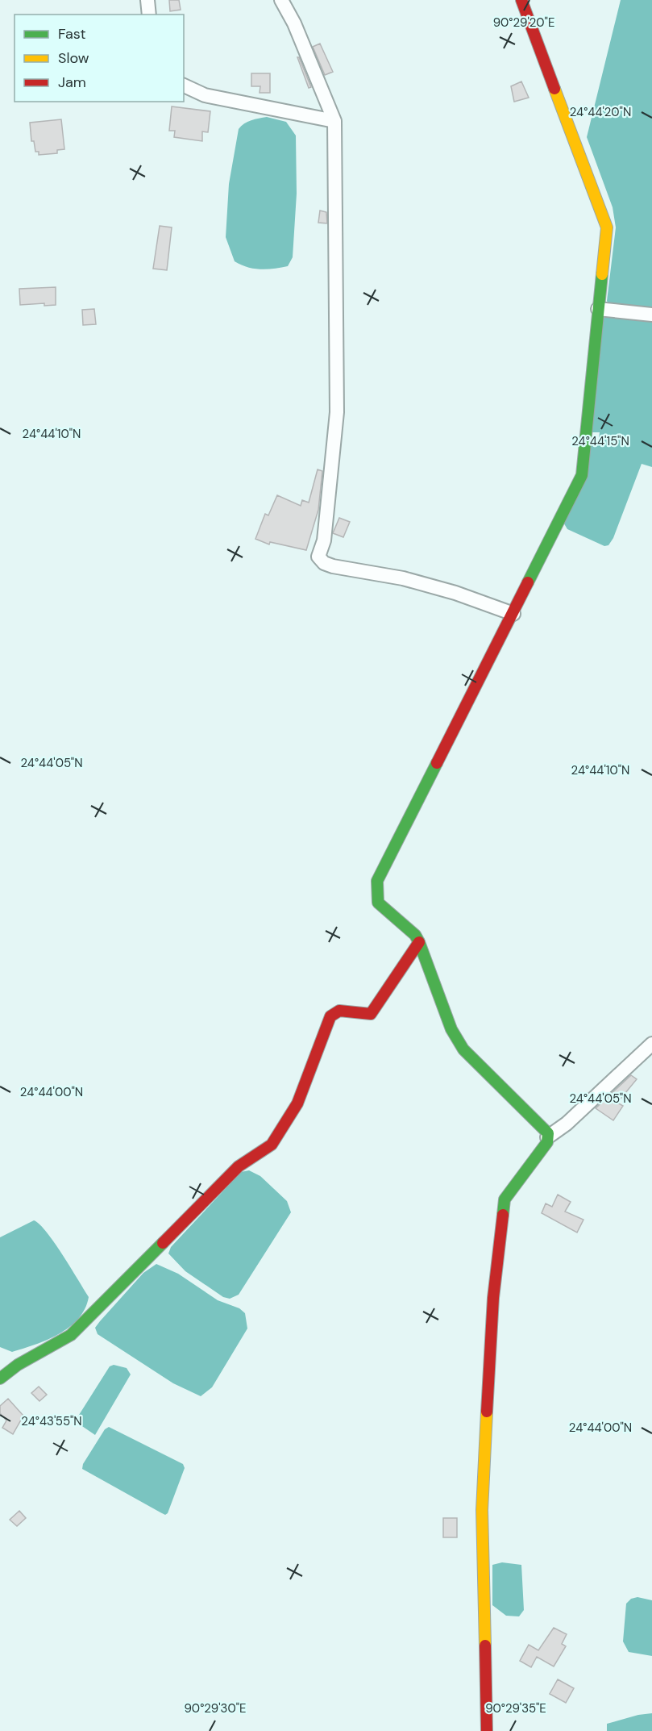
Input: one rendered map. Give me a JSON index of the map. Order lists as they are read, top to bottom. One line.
{"legend":["Fast","Slow","Jam"],"coordinates":["90°29'20\"E","24°44'20\"N","24°44'10\"N","24°44'15\"N","24°44'05\"N","24°44'00\"N","24°43'55\"N","90°29'30\"E","90°29'35\"E"]}
